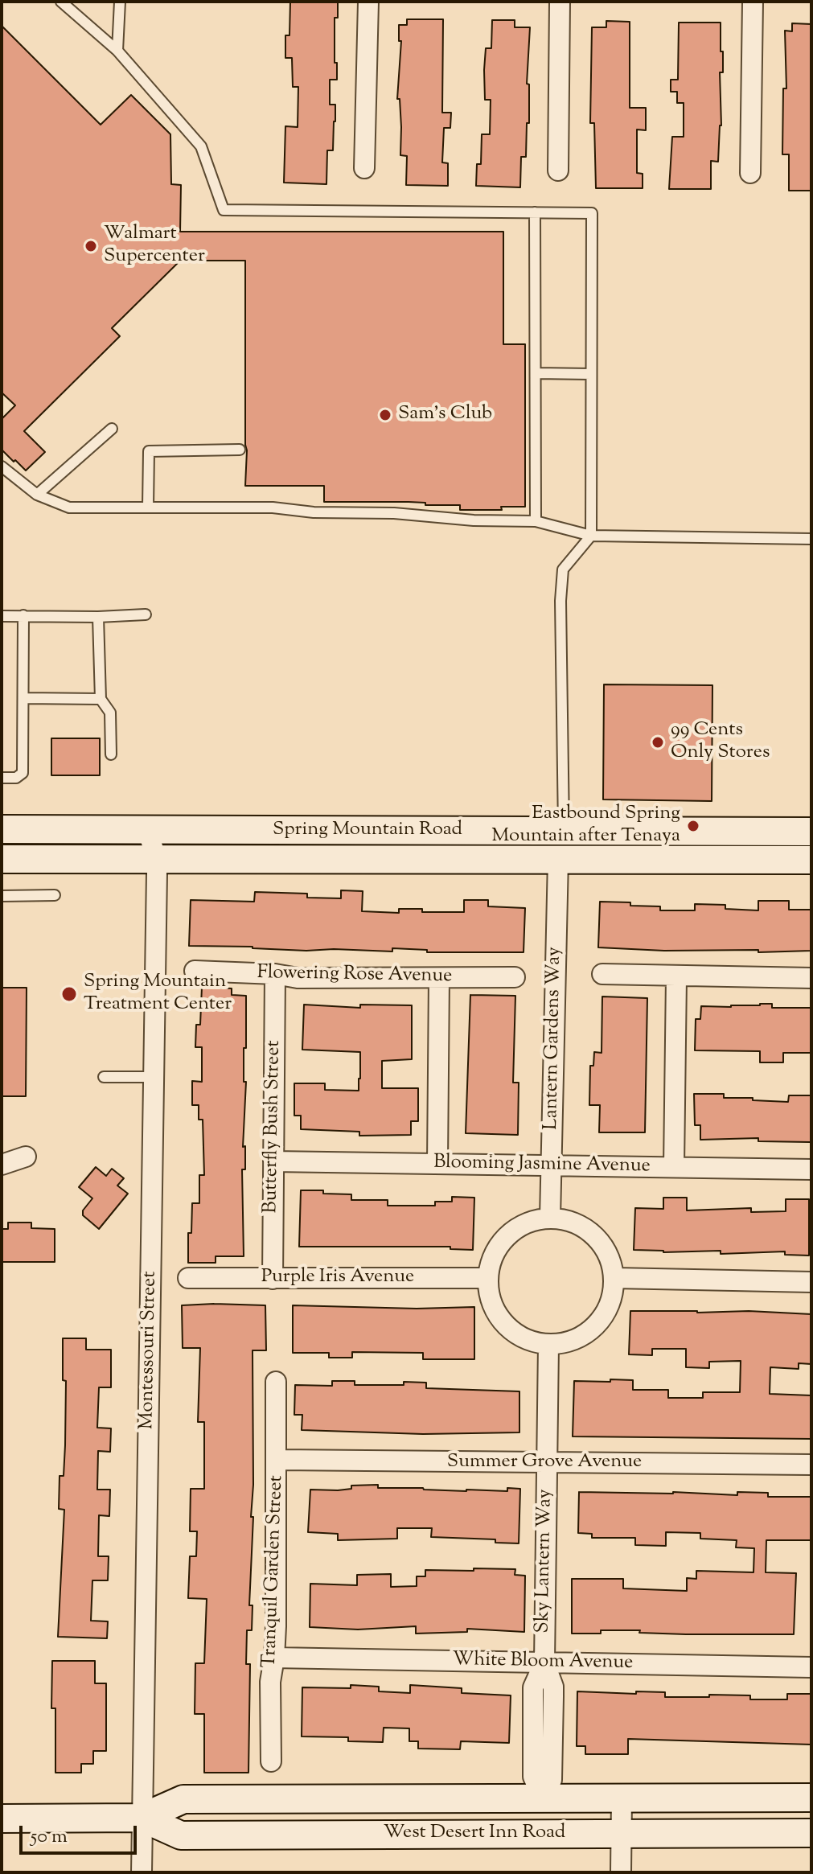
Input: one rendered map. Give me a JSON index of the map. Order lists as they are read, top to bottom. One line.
{"streets":{"main road":["Spring Mountain Road","West Desert Inn Road"],"street":["Flowering Rose Avenue","Lantern Gardens Way","Butterfly Bush Street","Blooming Jasmine Avenue","Purple Iris Avenue","Montessouri Street","Summer Grove Avenue","Sky Lantern Way","Tranquil Garden Street","White Bloom Avenue"]},"crossings":[["Spring Mountain Road","Lantern Gardens Way"],["Spring Mountain Road","Montessouri Street"],["Flowering Rose Avenue","Butterfly Bush Street"],["Lantern Gardens Way","Blooming Jasmine Avenue"],["Lantern Gardens Way","Purple Iris Avenue"],["Lantern Gardens Way","Sky Lantern Way"],["Butterfly Bush Street","Blooming Jasmine Avenue"],["Butterfly Bush Street","Purple Iris Avenue"],["Purple Iris Avenue","Sky Lantern Way"],["Montessouri Street","West Desert Inn Road"],["Summer Grove Avenue","Sky Lantern Way"],["Summer Grove Avenue","Tranquil Garden Street"],["Sky Lantern Way","White Bloom Avenue"],["Sky Lantern Way","West Desert Inn Road"],["Tranquil Garden Street","White Bloom Avenue"]],"places":["Walmart Supercenter","Sam's Club","99 Cents Only Stores","Eastbound Spring Mountain after Tenaya","Spring Mountain Treatment Center"],"scale_bar":"50 m"}
